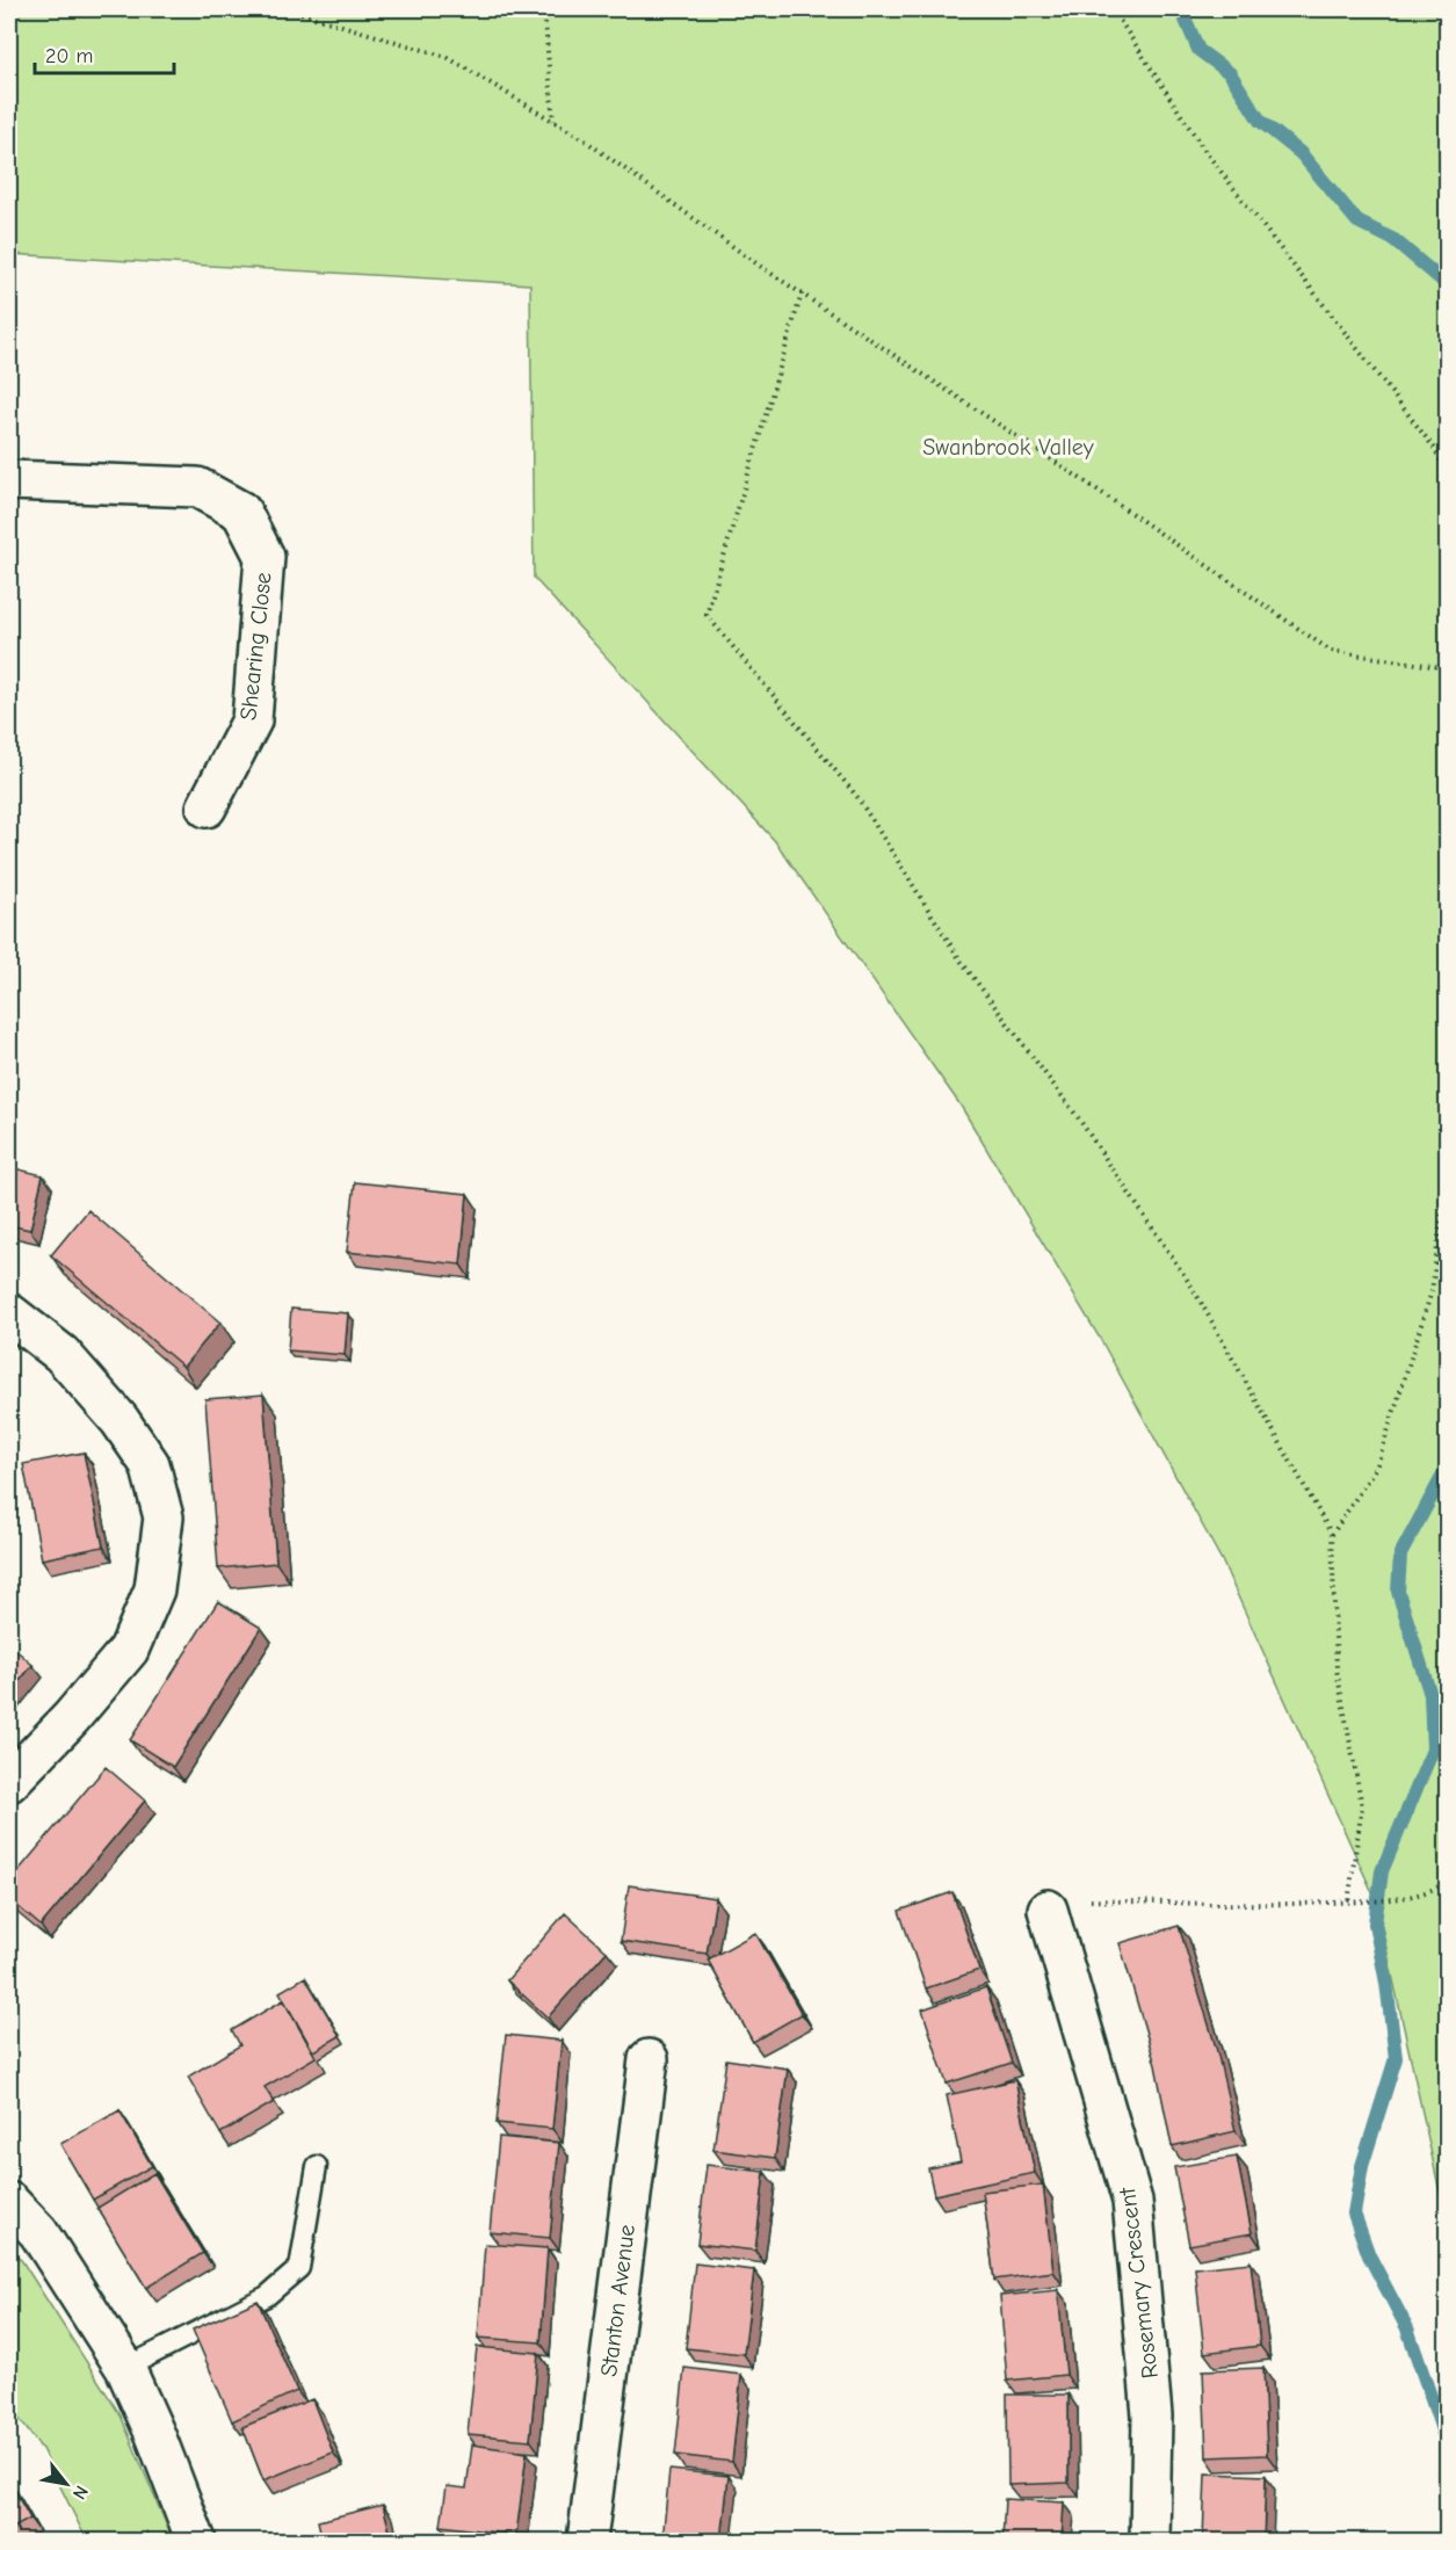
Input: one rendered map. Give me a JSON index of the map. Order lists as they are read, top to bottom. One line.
{"streets":{"street":["Shearing Close","Rosemary Crescent","Stanton Avenue"]},"parks":["Swanbrook Valley"],"scale_bar":"20 m","north":"bottom right"}
